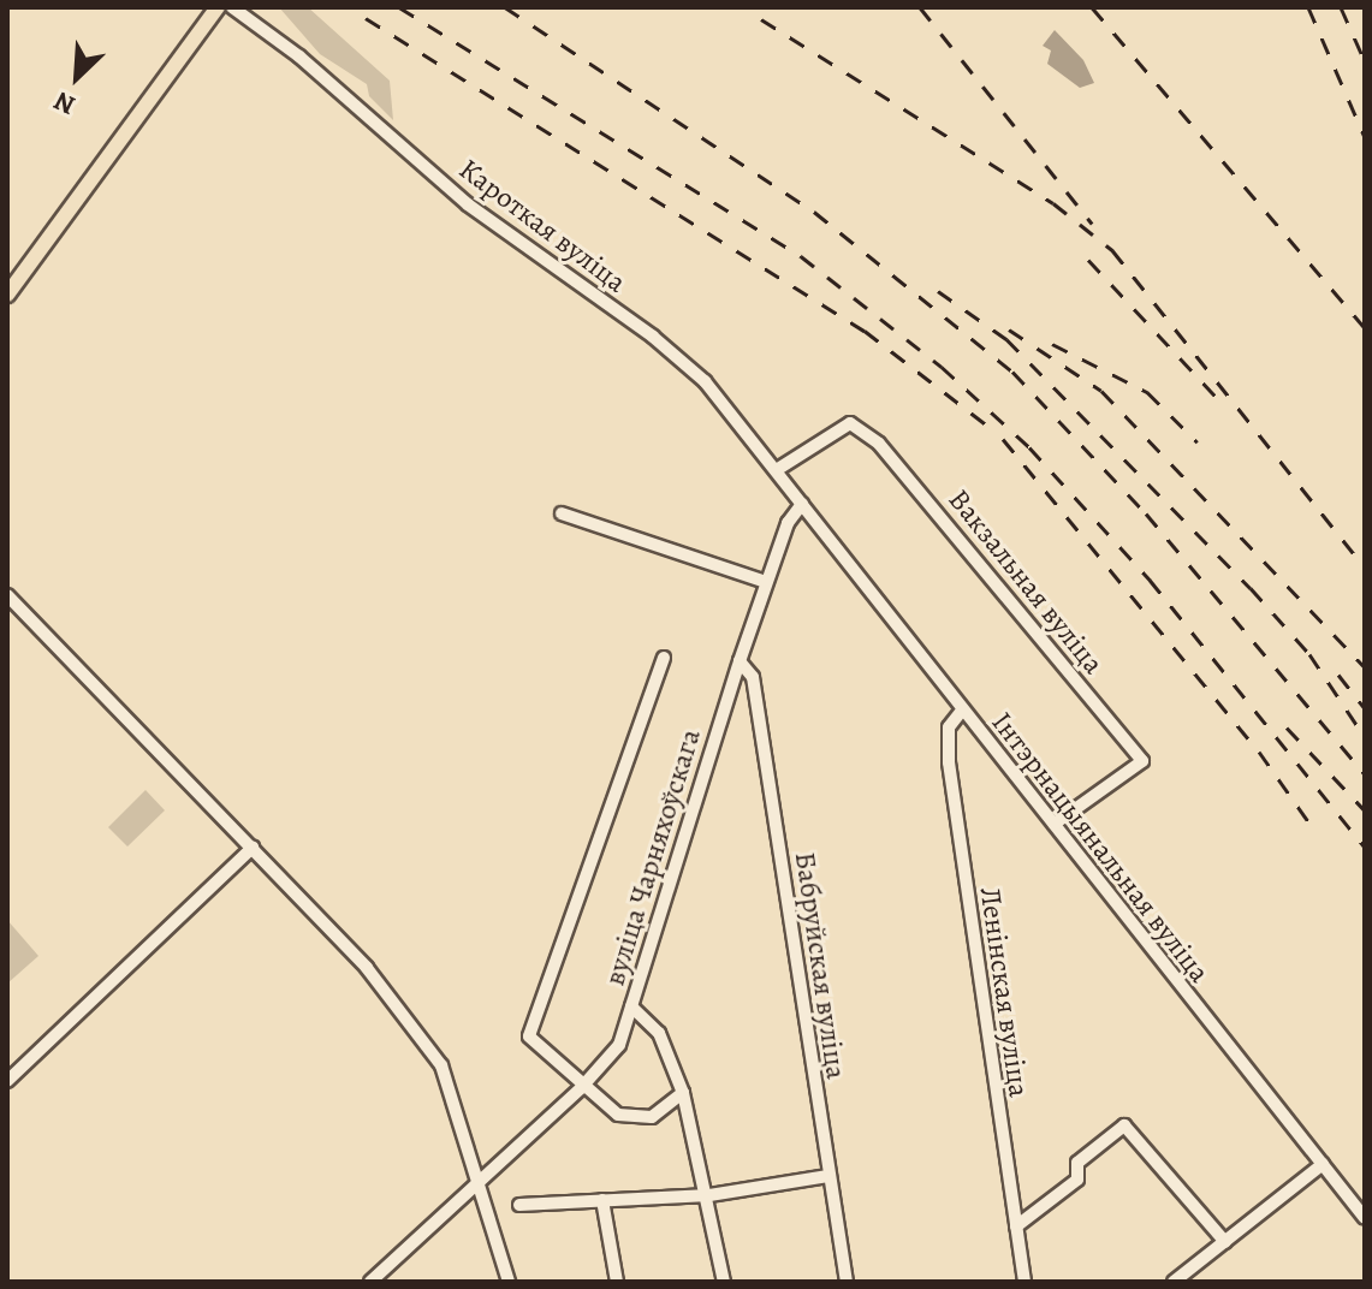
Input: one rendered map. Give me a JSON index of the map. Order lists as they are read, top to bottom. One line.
{"streets":{"street":["Кароткая вуліца","Вакзальная вуліца","Інтэрнацыянальная вуліца","вуліца Чарняхоўскага","Бабруйская вуліца","Ленінская вуліца"]},"crossings":[["Кароткая вуліца","Вакзальная вуліца"],["Кароткая вуліца","Інтэрнацыянальная вуліца"],["Кароткая вуліца","вуліца Чарняхоўскага"],["Вакзальная вуліца","Інтэрнацыянальная вуліца"],["Інтэрнацыянальная вуліца","вуліца Чарняхоўскага"],["Інтэрнацыянальная вуліца","Ленінская вуліца"],["вуліца Чарняхоўскага","Бабруйская вуліца"]],"north":"bottom left"}
